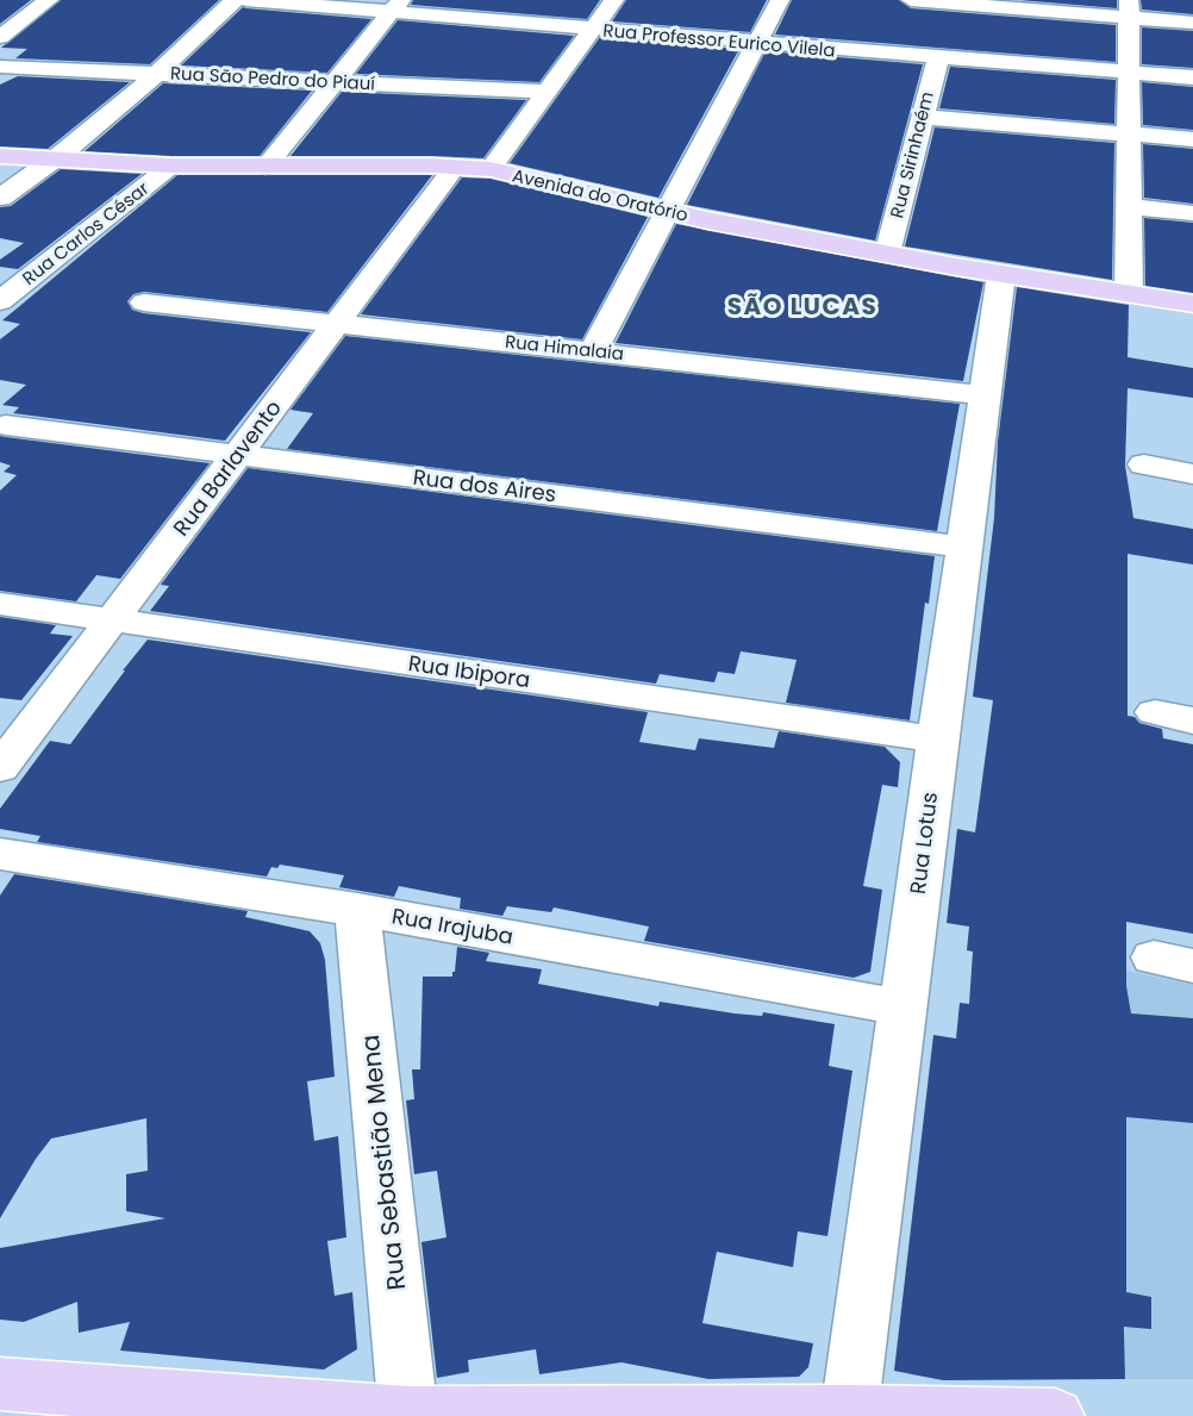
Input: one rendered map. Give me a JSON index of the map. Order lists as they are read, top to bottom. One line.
{"streets":{"main road":["Avenida do Oratório"],"street":["Rua Professor Eurico Vilela","Rua São Pedro do Piauí","Rua Sirinhaém","Rua Carlos César","Rua Himalaia","Rua Barlavento","Rua dos Aires","Rua Ibipora","Rua Lotus","Rua Irajuba","Rua Sebastião Mena"]},"crossings":[["Rua Professor Eurico Vilela","Rua Sirinhaém"],["Rua Sirinhaém","Avenida do Oratório"],["Avenida do Oratório","Rua Carlos César"],["Avenida do Oratório","Rua Barlavento"],["Avenida do Oratório","Rua Lotus"],["Rua Himalaia","Rua Barlavento"],["Rua Himalaia","Rua Lotus"],["Rua Barlavento","Rua dos Aires"],["Rua Barlavento","Rua Ibipora"],["Rua dos Aires","Rua Lotus"],["Rua Ibipora","Rua Lotus"],["Rua Lotus","Rua Irajuba"],["Rua Irajuba","Rua Sebastião Mena"]],"districts":["SÃO LUCAS"]}
